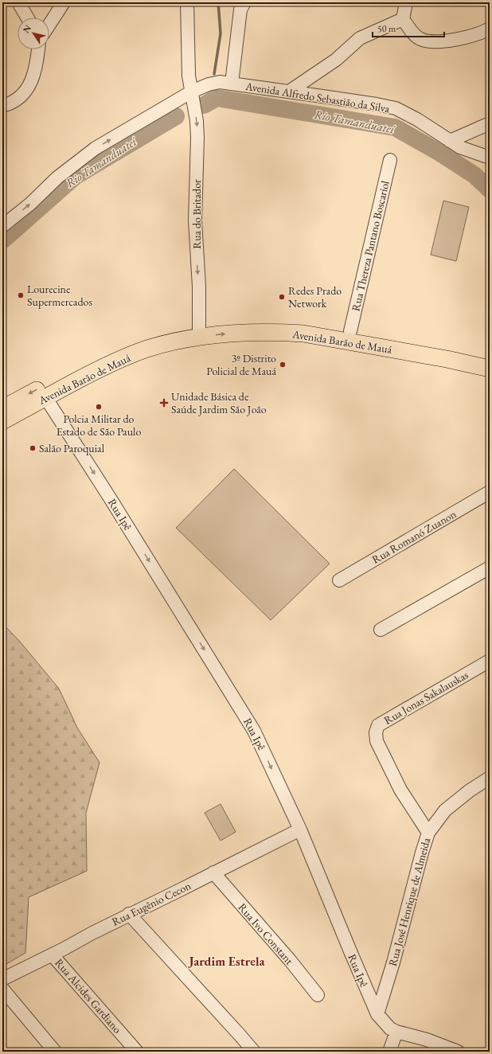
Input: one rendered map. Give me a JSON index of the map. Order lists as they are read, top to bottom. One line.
{"streets":{"main road":["Avenida Barão de Mauá"],"street":["Avenida Alfredo Sebastião da Silva","Rua do Britador","Rua Thereza Pantano Boscariol","Rua Ipê","Rua Romanó Zuanon","Rua Jonas Sakalauskas","Rua José Henrique de Almeida","Rua Eugênio Cecon","Rua Ivo Constant","Rua Alcides Gardiano"]},"crossings":[["Avenida Alfredo Sebastião da Silva","Rua do Britador"],["Rua do Britador","Avenida Barão de Mauá"],["Rua Thereza Pantano Boscariol","Avenida Barão de Mauá"],["Avenida Barão de Mauá","Rua Ipê"],["Rua Ipê","Rua José Henrique de Almeida"],["Rua Ipê","Rua Eugênio Cecon"],["Rua Jonas Sakalauskas","Rua José Henrique de Almeida"],["Rua Eugênio Cecon","Rua Ivo Constant"],["Rua Eugênio Cecon","Rua Alcides Gardiano"]],"one_way":["Avenida Alfredo Sebastião da Silva","Rua do Britador","Rua Ipê"],"districts":["Jardim Estrela"],"water":["Rio Tamanduateí"],"places":{"other":["Lourecine Supermercados","Redes Prado Network","3º Distrito Policial de Mauá","Polcia Militar do Estado de São Paulo","Salão Paroquial"],"health":["Unidade Básica de Saúde Jardim São João"]},"scale_bar":"50 m","north":"top left"}
